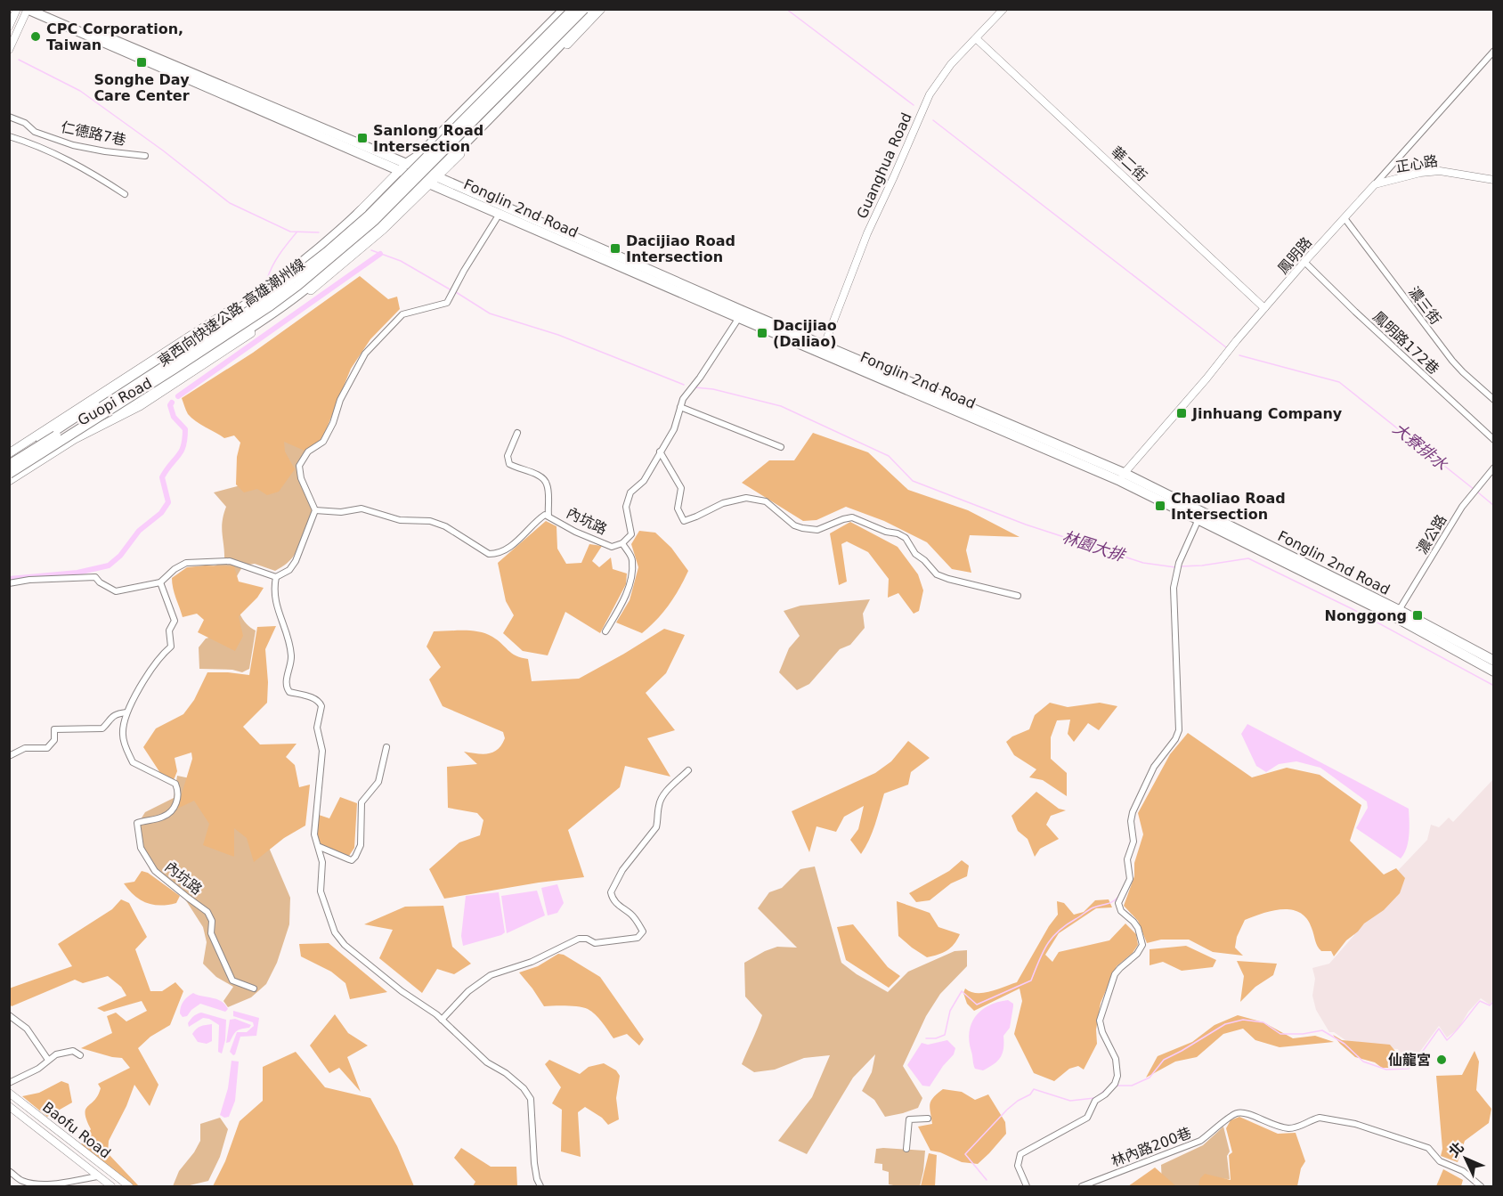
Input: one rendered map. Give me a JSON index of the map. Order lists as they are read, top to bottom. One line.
{"streets":{"main road":["Fonglin 2nd Road","東西向快速公路 高雄潮州線","Guopi Road"],"street":["仁德路7巷","華二街","正心路","Guanghua Road","鳳明路","濃三街","鳳明路172巷","內坑路","濃公路","Baofu Road","林內路200巷"]},"crossings":[["華二街","Guanghua Road"],["華二街","鳳明路"],["正心路","鳳明路"],["Guanghua Road","Fonglin 2nd Road"],["Fonglin 2nd Road","鳳明路"],["Fonglin 2nd Road","Guopi Road"],["Fonglin 2nd Road","內坑路"],["Fonglin 2nd Road","濃公路"],["鳳明路","濃三街"],["鳳明路","鳳明路172巷"]],"water":["大寮排水","林園大排"],"places":{"other":["CPC Corporation, Taiwan","仙龍宮"],"transit":["Songhe Day Care Center","Sanlong Road Intersection","Dacijiao Road Intersection","Dacijiao (Daliao)","Jinhuang Company","Chaoliao Road Intersection","Nonggong"]},"north":"top left"}
